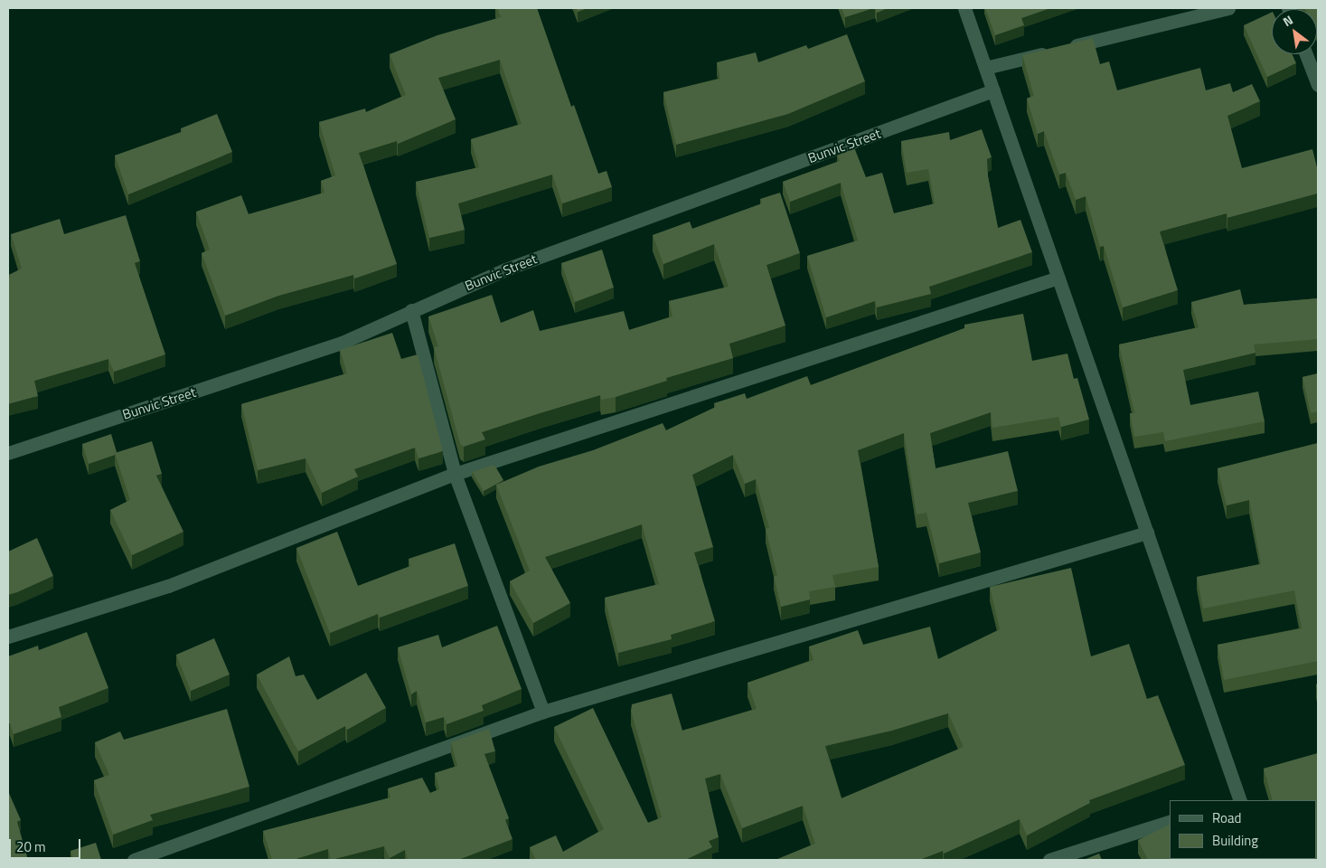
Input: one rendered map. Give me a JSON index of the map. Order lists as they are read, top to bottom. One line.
{"streets":{"street":["Bunvic Street"]},"legend":["Road","Building"],"scale_bar":"20 m","north":"top left"}
